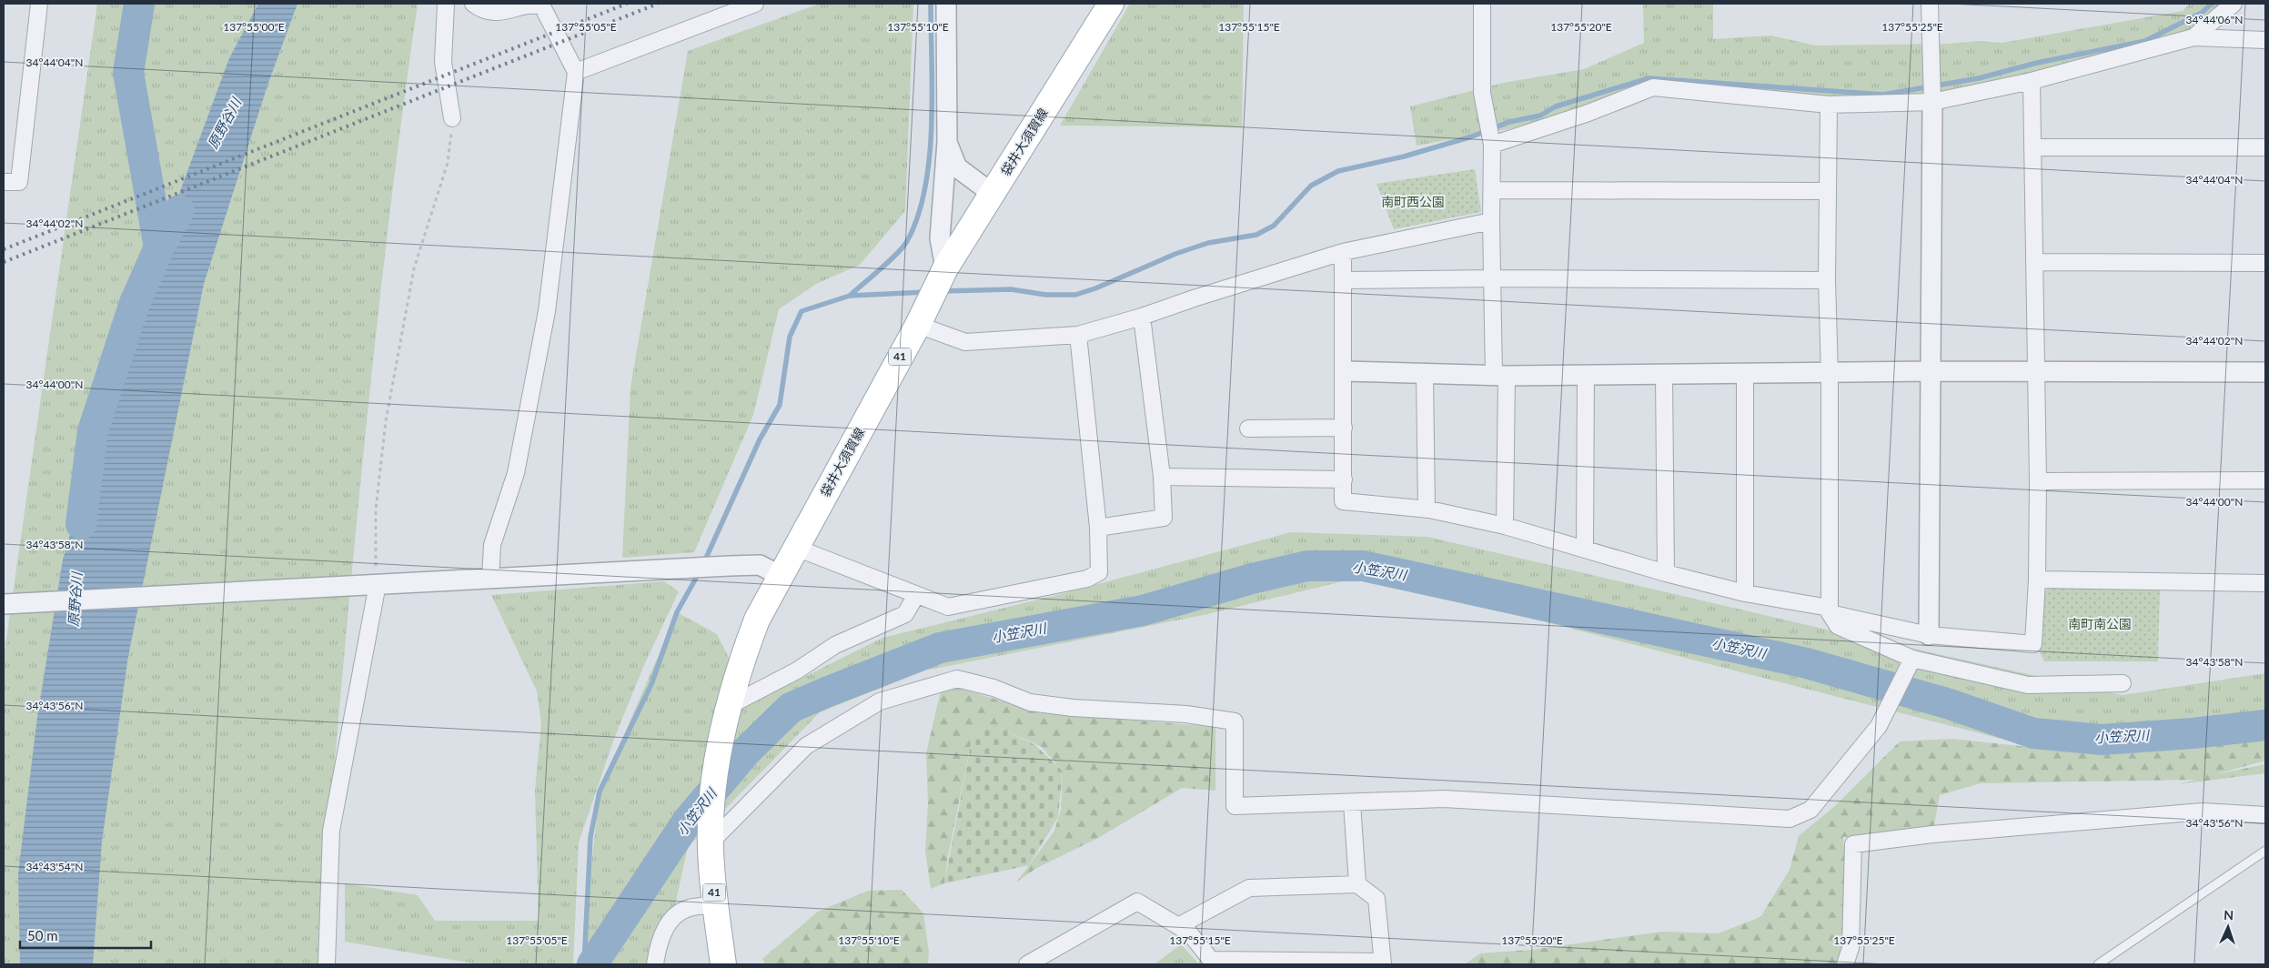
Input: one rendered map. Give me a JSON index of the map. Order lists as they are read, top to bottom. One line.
{"streets":{"main road":["袋井大須賀線","41"]},"water":["原野谷川","小笠沢川"],"parks":["南町西公園","南町南公園"],"scale_bar":"50 m","north":"top","coordinates":["34°44'06\"N","137°55'00\"E","137°55'05\"E","137°55'10\"E","137°55'15\"E","137°55'20\"E","137°55'25\"E","34°44'04\"N","34°44'02\"N","34°44'00\"N","34°43'58\"N","34°43'56\"N","34°43'54\"N"]}
